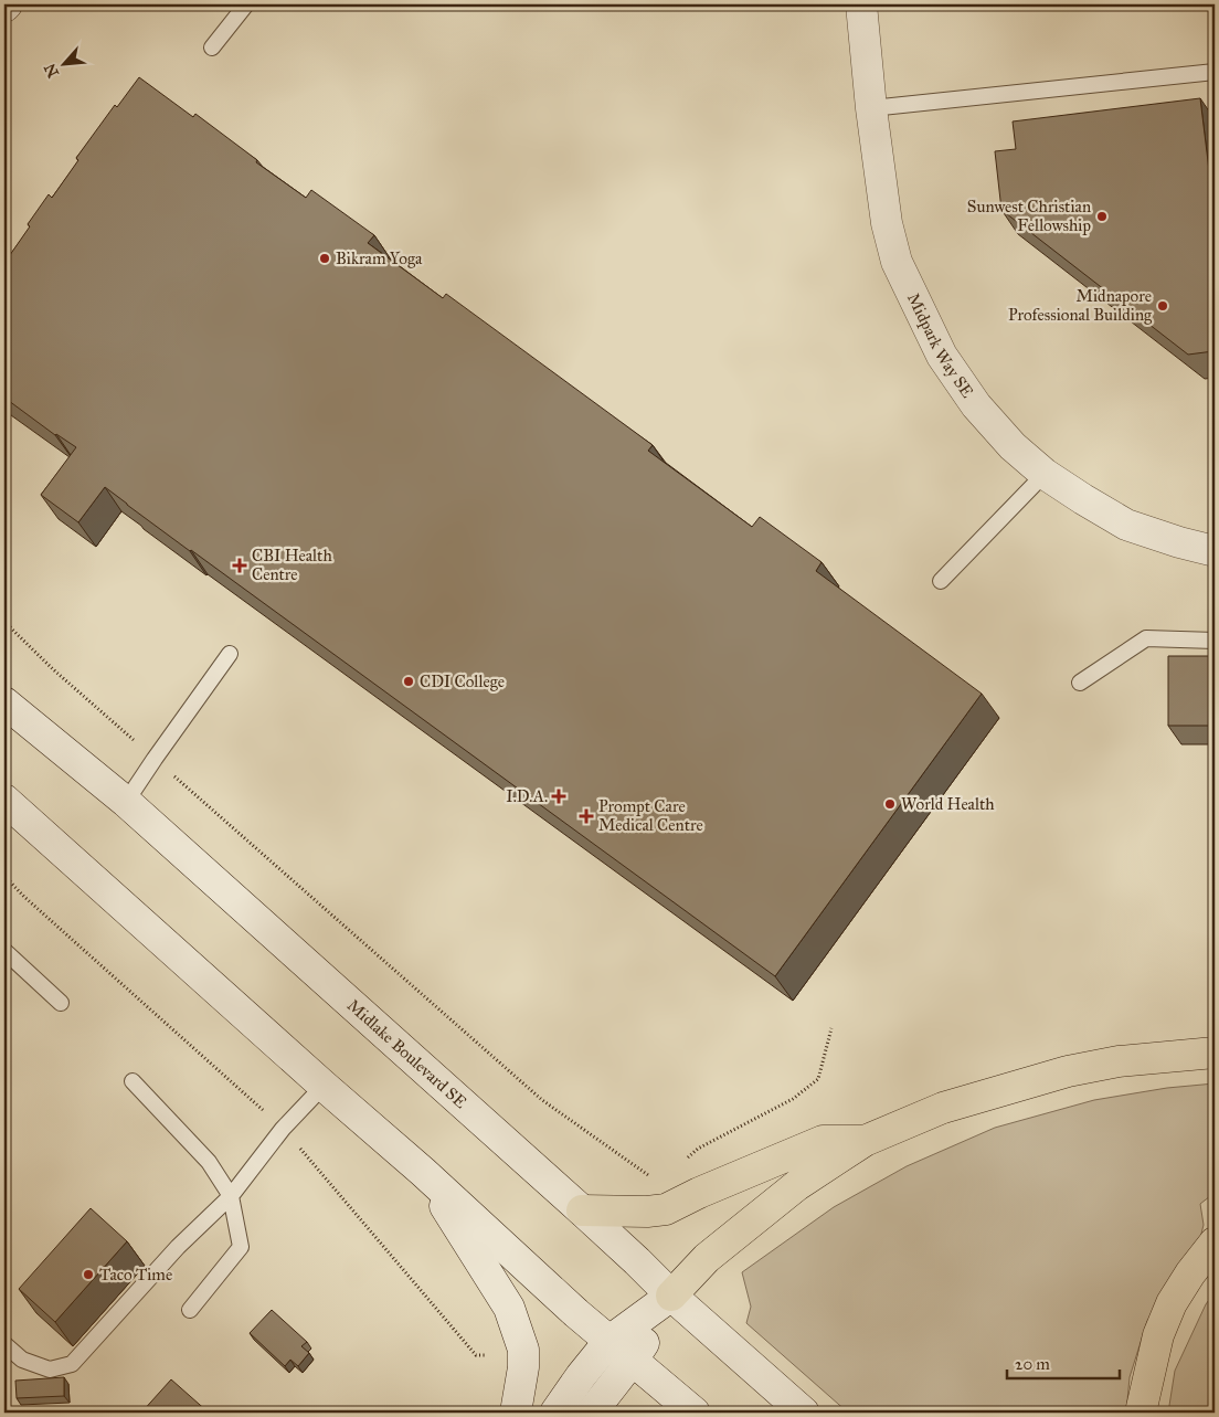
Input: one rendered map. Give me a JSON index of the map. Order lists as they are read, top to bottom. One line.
{"streets":{"street":["Midpark Way SE","Midlake Boulevard SE"]},"places":{"other":["Sunwest Christian Fellowship","Bikram Yoga","Midnapore Professional Building","CDI College","World Health","Taco Time"],"health":["CBI Health Centre","I.D.A.","Prompt Care Medical Centre"]},"scale_bar":"20 m","north":"bottom left"}
